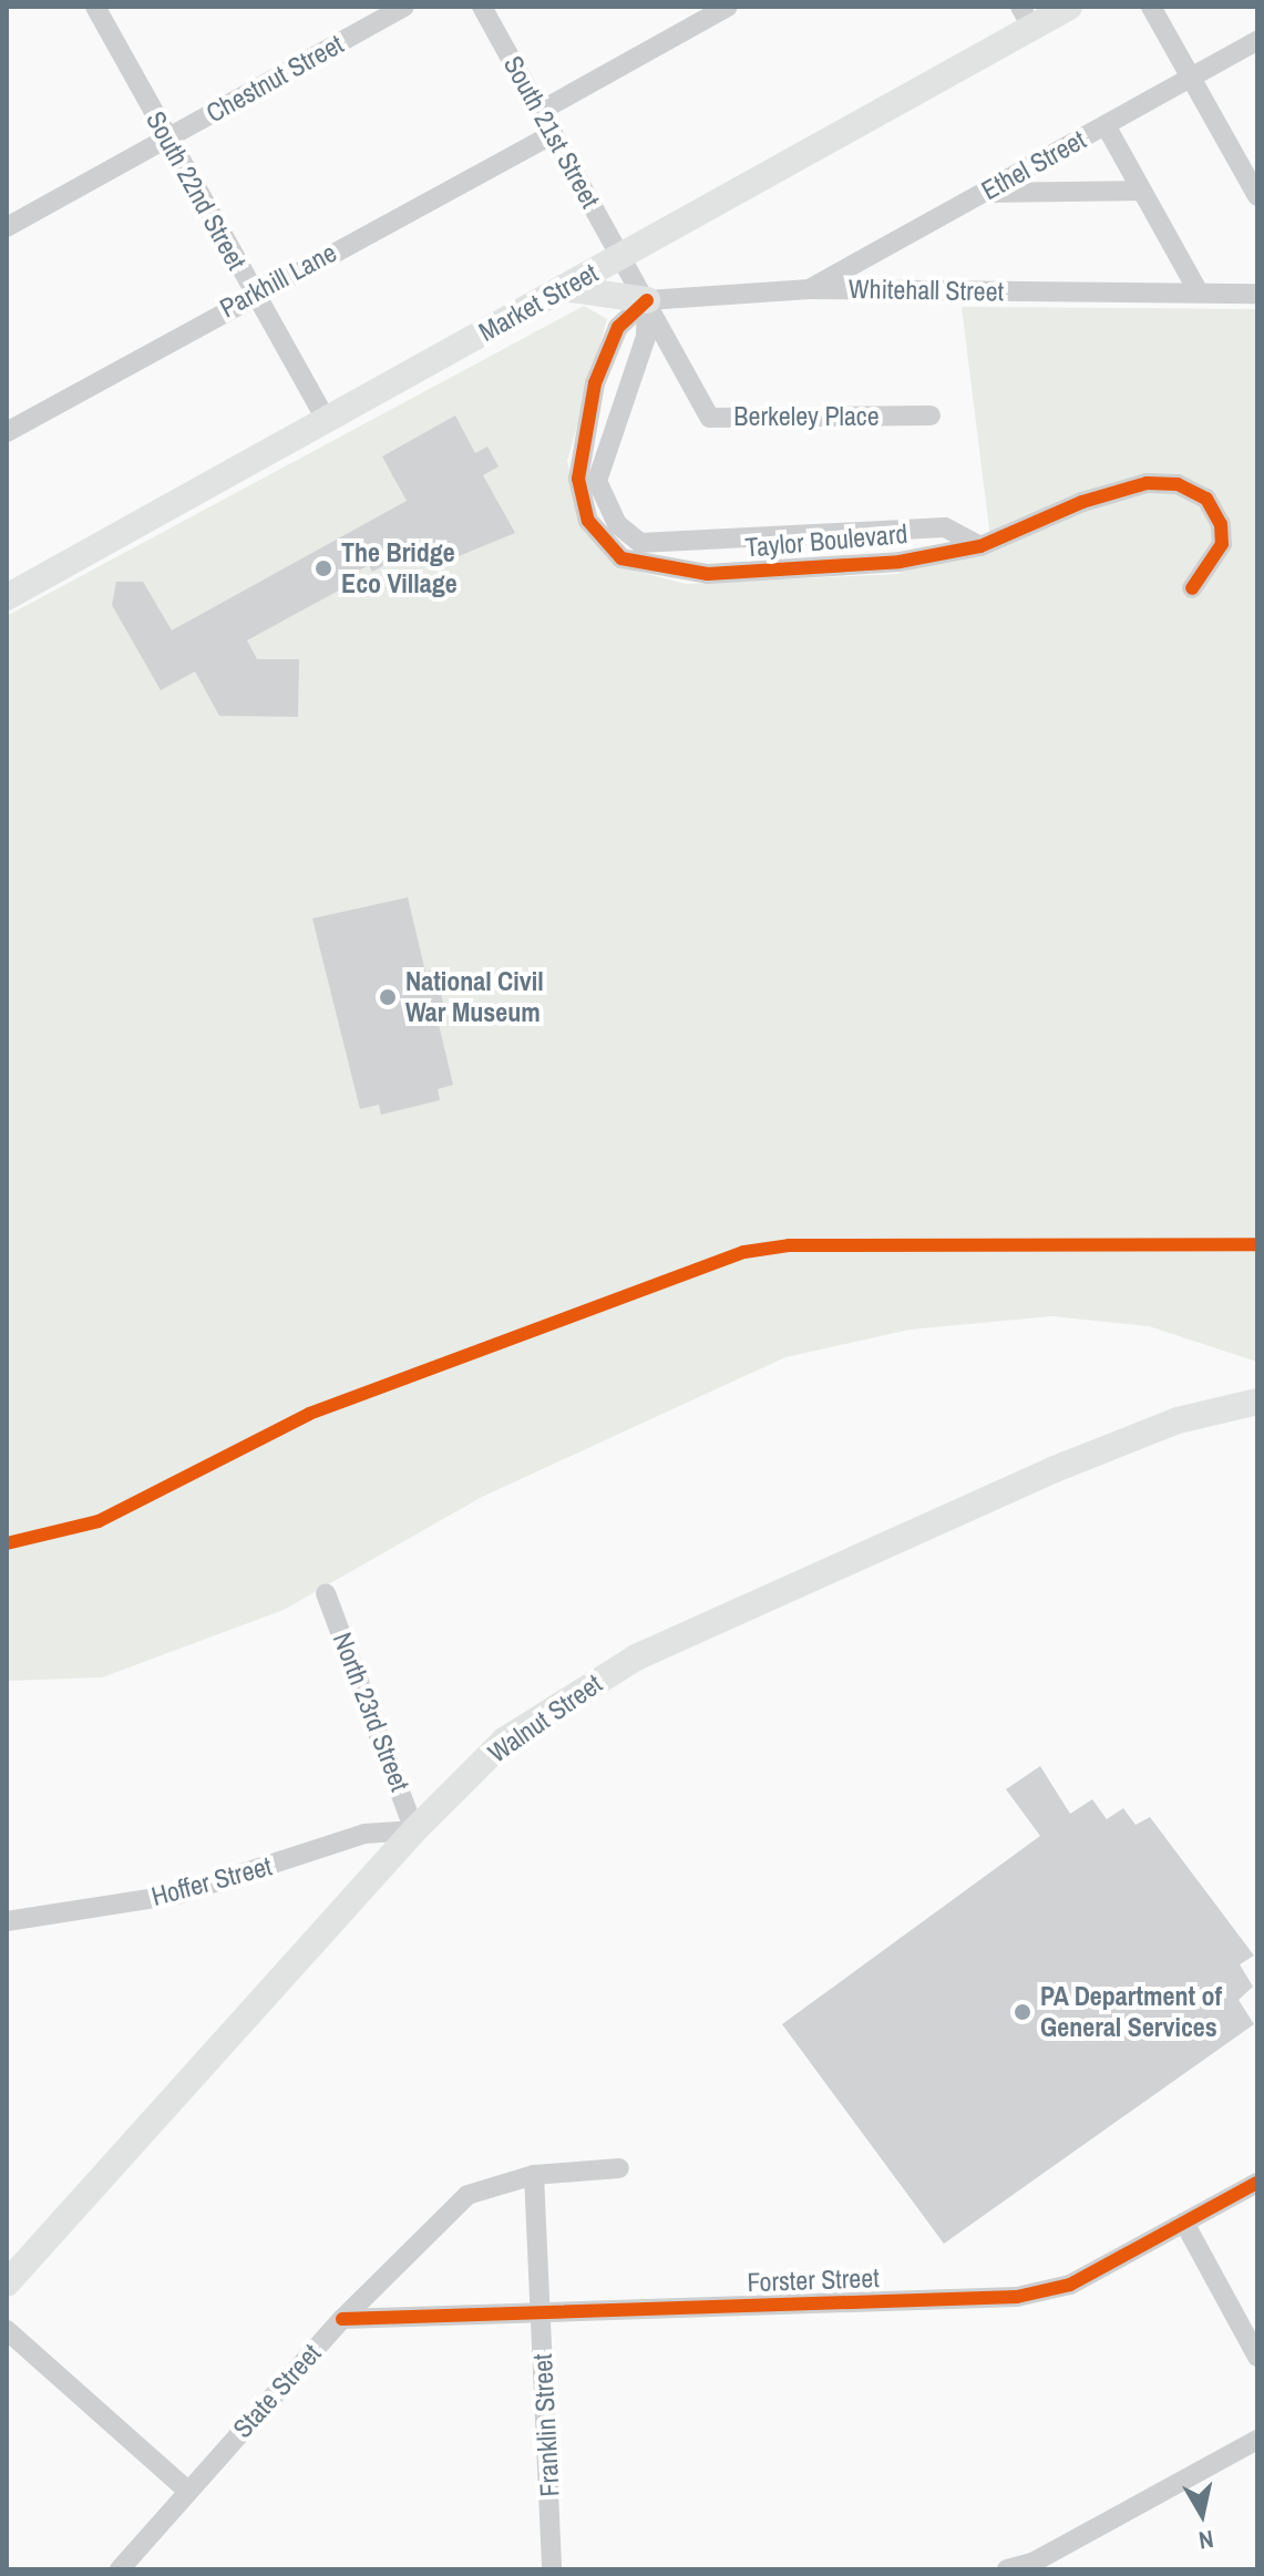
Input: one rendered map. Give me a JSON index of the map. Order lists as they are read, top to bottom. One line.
{"streets":{"main road":["Market Street","Walnut Street"],"street":["Chestnut Street","South 21st Street","Ethel Street","South 22nd Street","Parkhill Lane","Whitehall Street","Berkeley Place","Taylor Boulevard","North 23rd Street","Hoffer Street","Forster Street","State Street","Franklin Street"]},"crossings":[["Chestnut Street","South 22nd Street"],["South 21st Street","Parkhill Lane"],["South 21st Street","Market Street"],["Ethel Street","Whitehall Street"],["South 22nd Street","Parkhill Lane"],["South 22nd Street","Market Street"],["Whitehall Street","Berkeley Place"],["Whitehall Street","Taylor Boulevard"],["Berkeley Place","Taylor Boulevard"],["North 23rd Street","Walnut Street"],["North 23rd Street","Hoffer Street"],["Walnut Street","Hoffer Street"],["Forster Street","State Street"],["Forster Street","Franklin Street"],["State Street","Franklin Street"]],"places":["The Bridge Eco Village","National Civil War Museum","PA Department of General Services"],"north":"bottom"}
